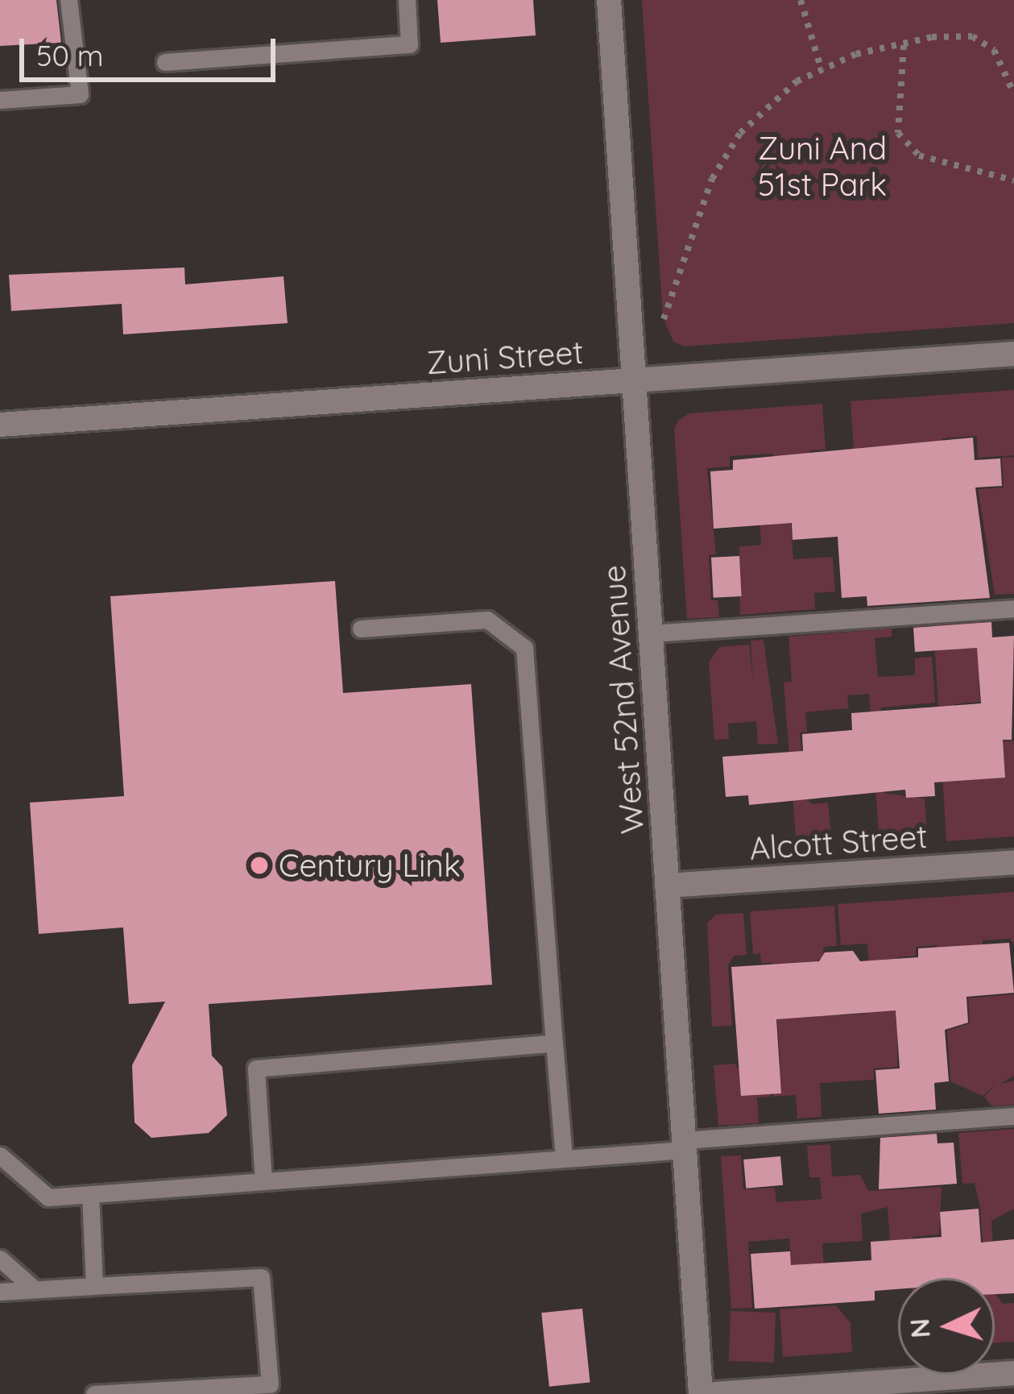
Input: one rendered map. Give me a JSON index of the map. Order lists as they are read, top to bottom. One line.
{"streets":{"street":["Zuni Street","West 52nd Avenue","Alcott Street"]},"crossings":[["Zuni Street","West 52nd Avenue"],["West 52nd Avenue","Alcott Street"]],"parks":["Zuni And 51st Park"],"places":["Century Link"],"scale_bar":"50 m","north":"left"}
